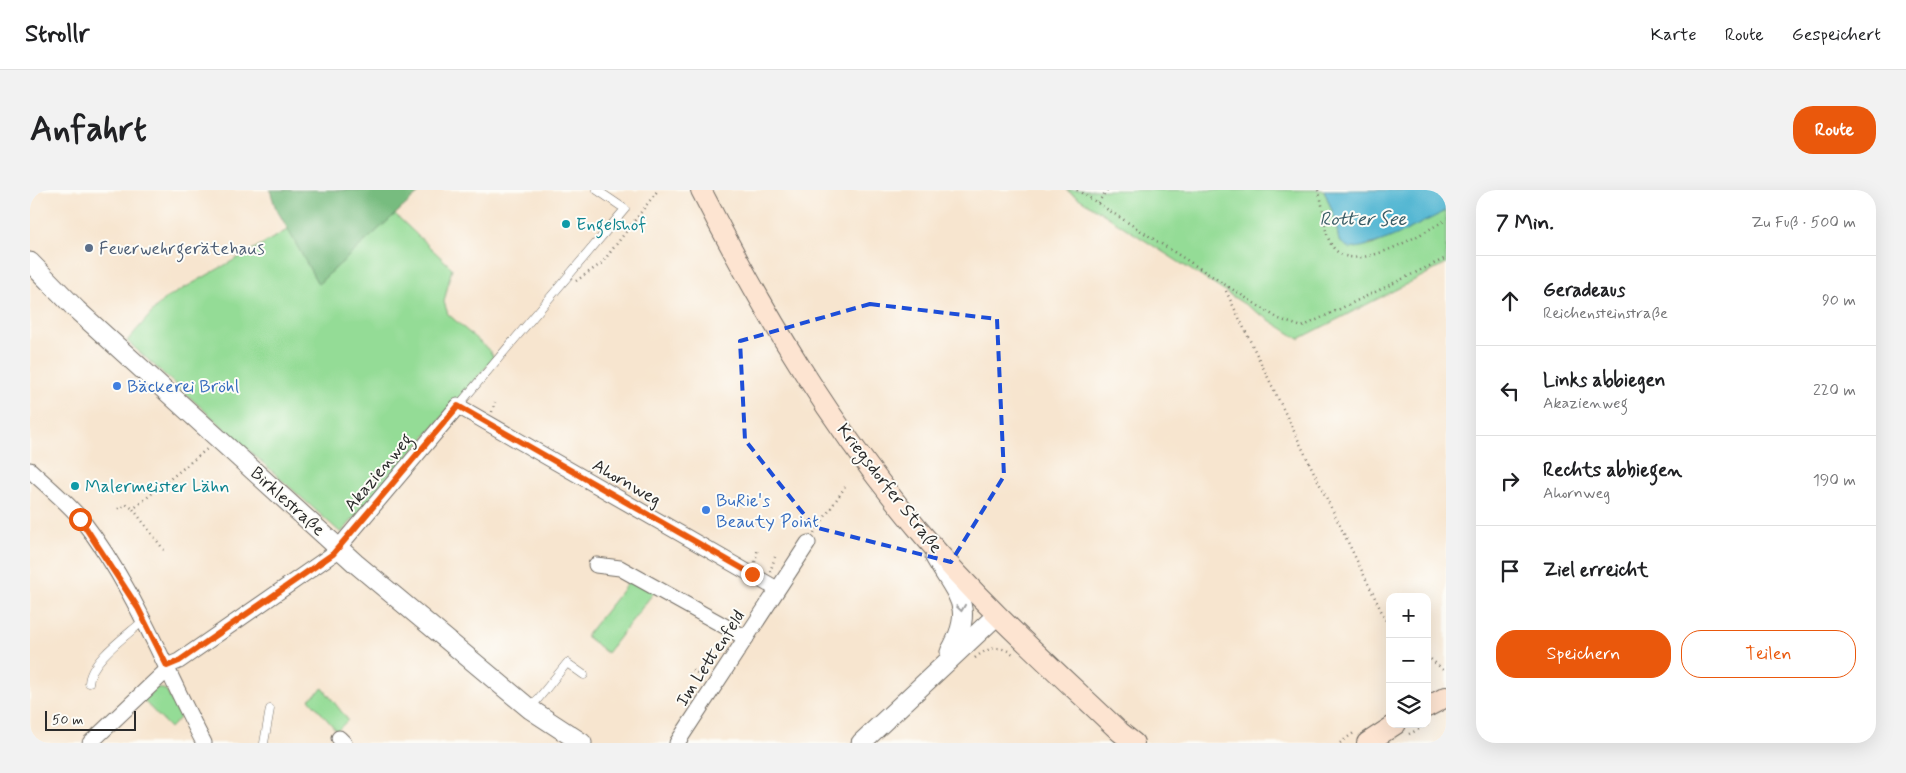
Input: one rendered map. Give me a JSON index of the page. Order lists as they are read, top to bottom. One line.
{"streets":{"main road":["Kriegsdorfer Straße"],"street":["Akazienweg","Ahornweg","Birklestraße","Im Lettenfeld"]},"crossings":[["Akazienweg","Ahornweg"],["Akazienweg","Birklestraße"],["Ahornweg","Im Lettenfeld"]],"water":["Rotter See"],"places":["Engelshof","Feuerwehrgerätehaus","Bäckerei Bröhl","Malermeister Lähn","BuRie's Beauty Point"],"scale_bar":"50 m","page":{"header":"Strollr","nav":["Karte","Route","Gespeichert"],"buttons":["Route",["Speichern","Teilen"]],"title":"Anfahrt","heading":["7 Min.","Zu Fuß · 500 m"],"list":[["Geradeaus","Reichensteinstraße","90 m"],["Links abbiegen","Akazienweg","220 m"],["Rechts abbiegen","Ahornweg","190 m"],"Ziel erreicht"],"map_buttons":["+","−"],"scale":"50 m"}}
